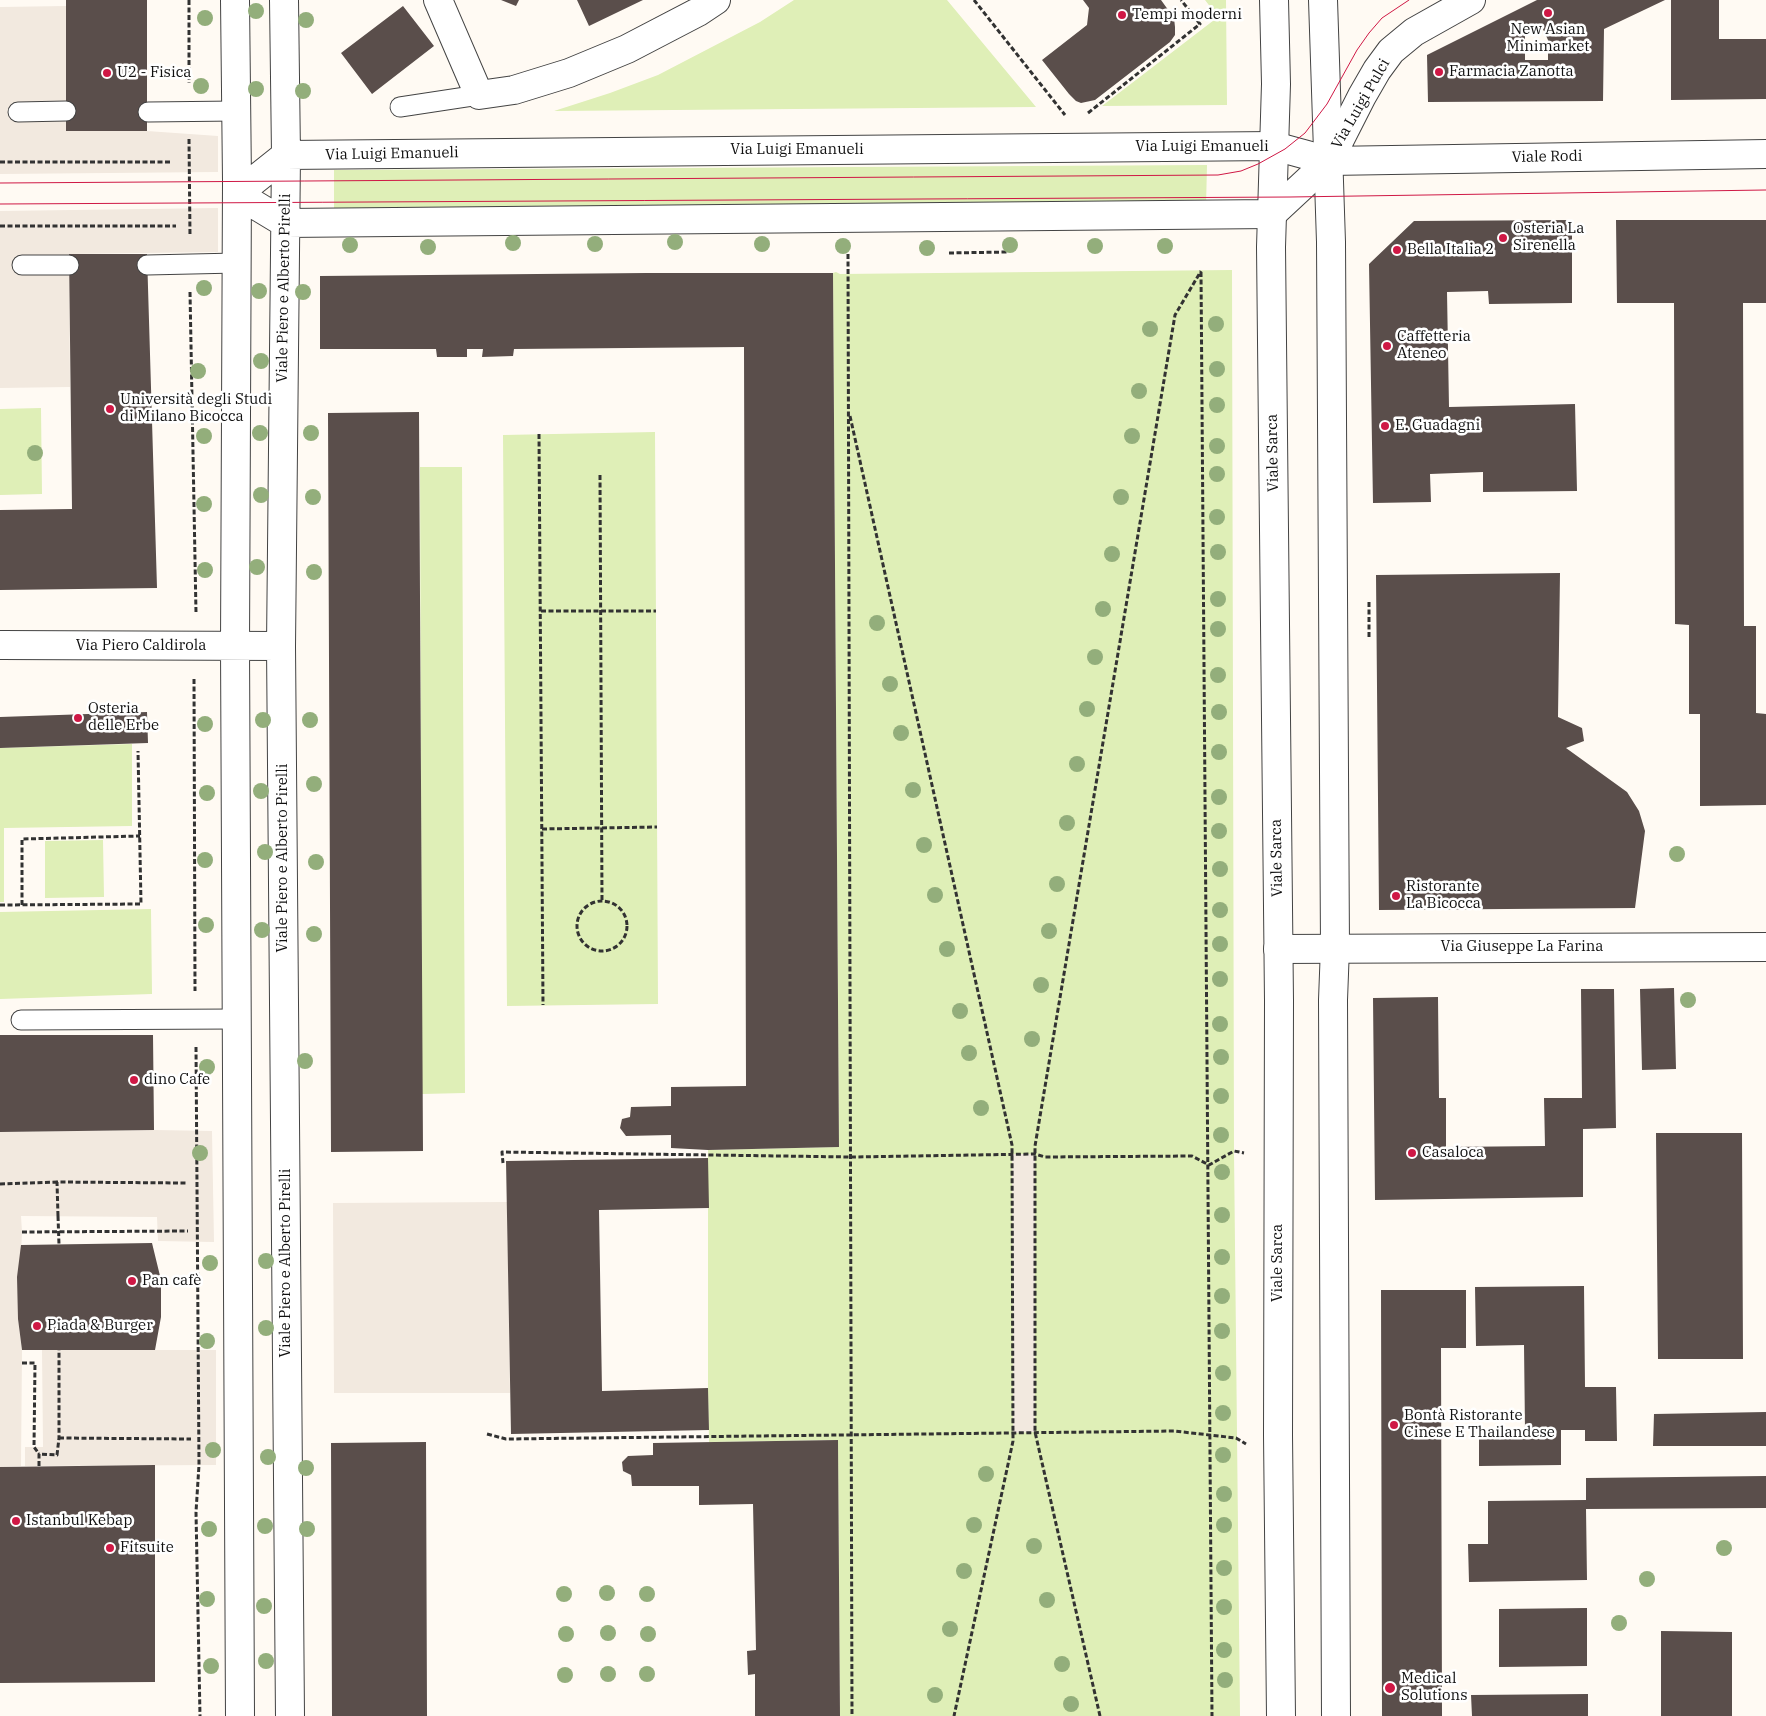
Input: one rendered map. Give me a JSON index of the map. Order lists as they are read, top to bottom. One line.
{"streets":{"street":["Via Luigi Pulci","Via Luigi Emanueli","Viale Rodi","Viale Piero e Alberto Pirelli","Viale Sarca","Via Piero Caldirola","Via Giuseppe La Farina"]},"crossings":[["Via Luigi Pulci","Via Luigi Emanueli"],["Via Luigi Pulci","Viale Rodi"],["Via Luigi Emanueli","Viale Rodi"],["Via Luigi Emanueli","Viale Piero e Alberto Pirelli"],["Via Luigi Emanueli","Viale Sarca"],["Viale Piero e Alberto Pirelli","Via Piero Caldirola"],["Viale Sarca","Via Giuseppe La Farina"]],"places":["New Asian Minimarket","Tempi moderni","Farmacia Zanotta","U2 - Fisica","Osteria La Sirenella","Bella Italia 2","Caffetteria Ateneo","Università degli Studi di Milano Bicocca","E. Guadagni","Osteria delle Erbe","Ristorante La Bicocca","dino Cafe","Casaloca","Pan cafè","Piada & Burger","Bontà Ristorante Cinese E Thailandese","Istanbul Kebap","Fitsuite","Medical Solutions"]}
